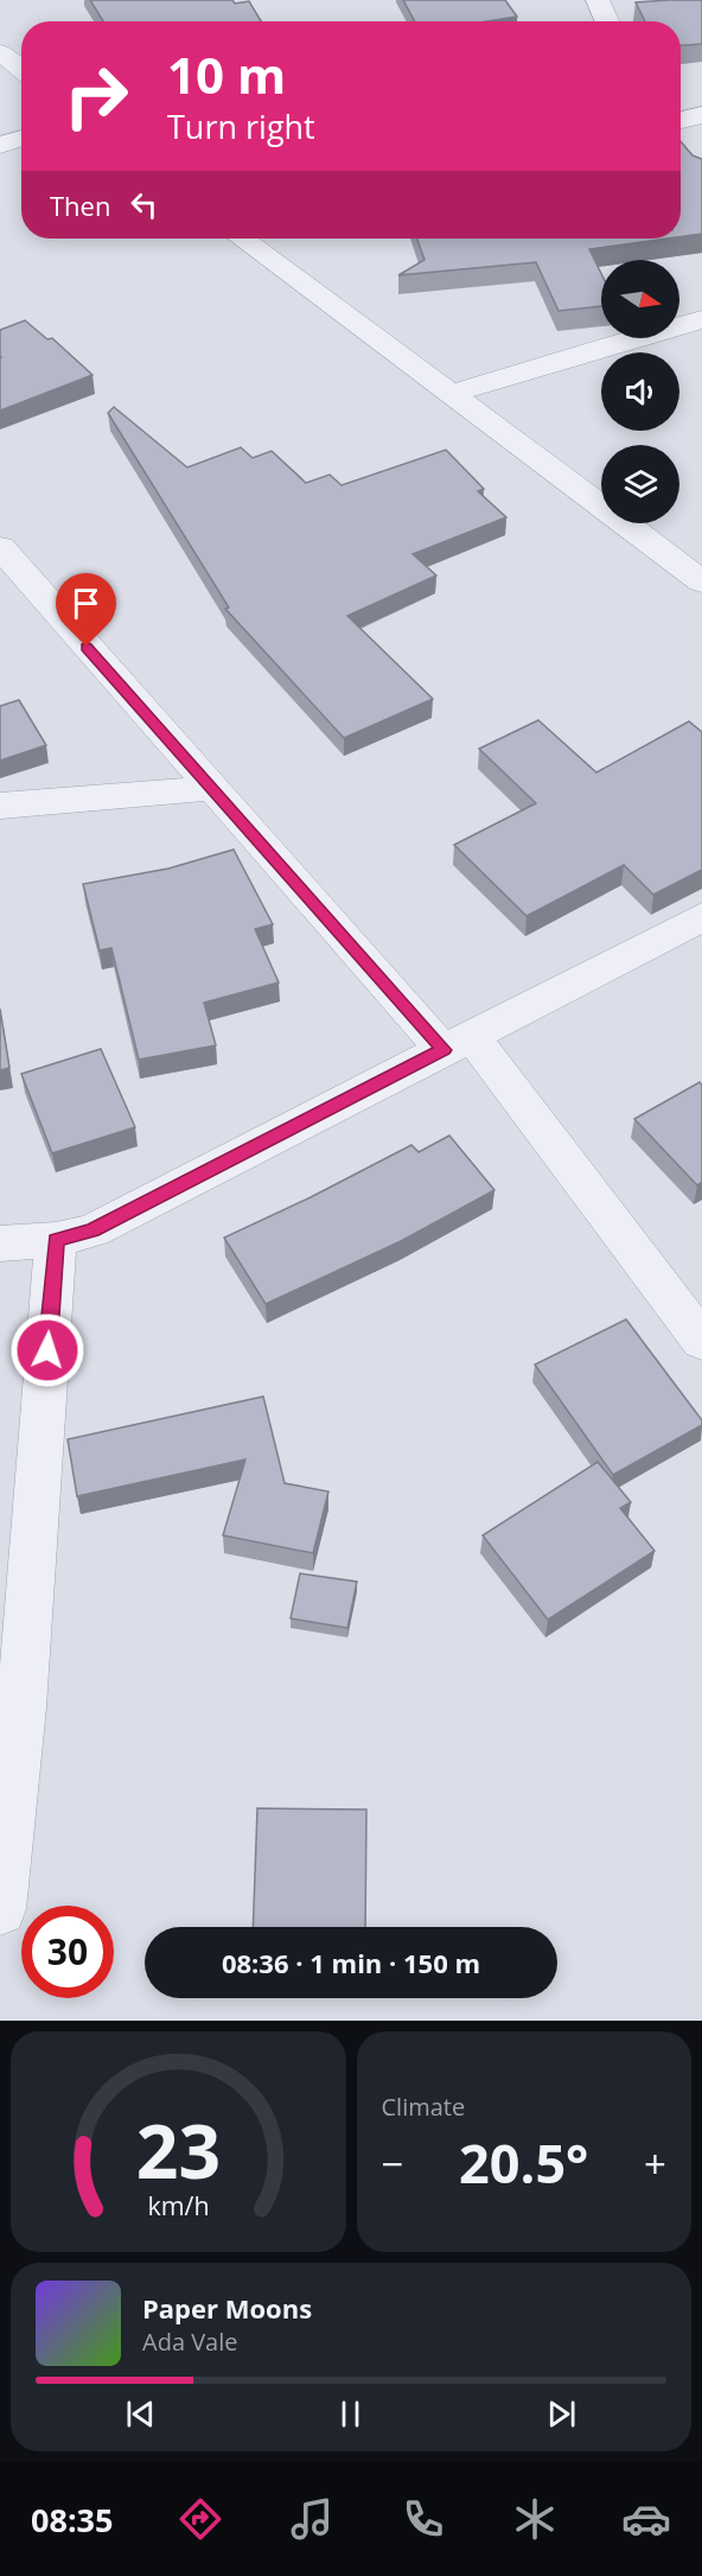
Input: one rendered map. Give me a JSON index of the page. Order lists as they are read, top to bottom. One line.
{"north":"right","page":{"turn":["10 m","Turn right"],"then":"Then","limit":"30","trip":"08:36 · 1 min · 150 m","tile":"Climate","heat":["−","20.5°","+"],"song":["Paper Moons","Ada Vale"],"tabs":"08:35","gauge":["23","km/h"]}}
